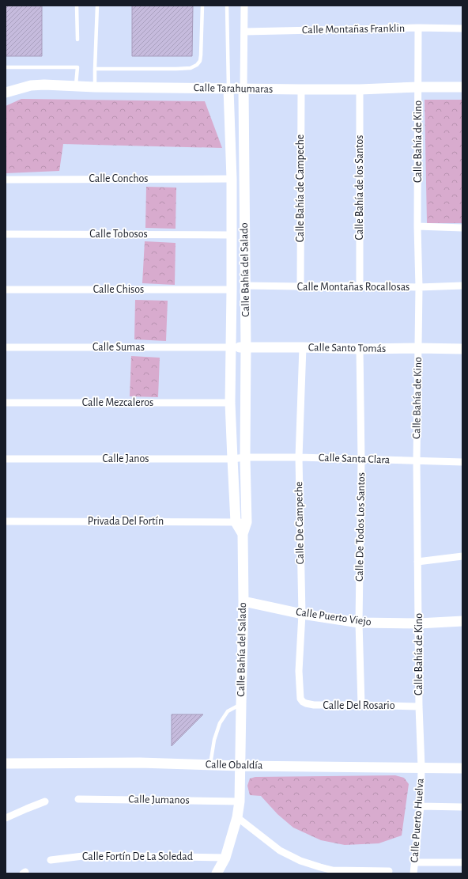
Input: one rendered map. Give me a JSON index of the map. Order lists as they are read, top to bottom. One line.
{"streets":{"street":["Calle Montañas Franklin","Calle Tarahumaras","Calle Bahía de Kino","Calle Conchos","Calle Bahía de los Santos","Calle Bahía de Campeche","Calle Tobosos","Calle Bahía del Salado","Calle Montañas Rocallosas","Calle Chisos","Calle Sumas","Calle Santo Tomás","Calle Mezcaleros","Calle Janos","Calle Santa Clara","Privada Del Fortín","Calle De Campeche","Calle De Todos Los Santos","Calle Puerto Viejo","Calle Del Rosario","Calle Obaldía","Calle Jumanos","Calle Puerto Huelva","Calle Fortín De La Soledad"]},"crossings":[["Calle Montañas Franklin","Calle Bahía de Kino"],["Calle Montañas Franklin","Calle Bahía del Salado"],["Calle Tarahumaras","Calle Bahía de Kino"],["Calle Tarahumaras","Calle Bahía de los Santos"],["Calle Tarahumaras","Calle Bahía de Campeche"],["Calle Tarahumaras","Calle Bahía del Salado"],["Calle Bahía de Kino","Calle Montañas Rocallosas"],["Calle Bahía de Kino","Calle Santo Tomás"],["Calle Bahía de Kino","Calle Santa Clara"],["Calle Bahía de Kino","Calle Puerto Viejo"],["Calle Bahía de Kino","Calle Del Rosario"],["Calle Bahía de Kino","Calle Obaldía"],["Calle Bahía de Kino","Calle Puerto Huelva"],["Calle Conchos","Calle Bahía del Salado"],["Calle Bahía de los Santos","Calle Montañas Rocallosas"],["Calle Bahía de Campeche","Calle Montañas Rocallosas"],["Calle Tobosos","Calle Bahía del Salado"],["Calle Bahía del Salado","Calle Montañas Rocallosas"],["Calle Bahía del Salado","Calle Chisos"],["Calle Bahía del Salado","Calle Sumas"],["Calle Bahía del Salado","Calle Santo Tomás"],["Calle Bahía del Salado","Calle Mezcaleros"],["Calle Bahía del Salado","Calle Janos"],["Calle Bahía del Salado","Calle Santa Clara"],["Calle Bahía del Salado","Privada Del Fortín"],["Calle Bahía del Salado","Calle Puerto Viejo"],["Calle Bahía del Salado","Calle Obaldía"],["Calle Sumas","Calle Santo Tomás"],["Calle Santo Tomás","Calle De Campeche"],["Calle Santo Tomás","Calle De Todos Los Santos"],["Calle Janos","Calle Santa Clara"],["Calle Santa Clara","Calle De Campeche"],["Calle Santa Clara","Calle De Todos Los Santos"],["Calle De Campeche","Calle Puerto Viejo"],["Calle De Campeche","Calle Del Rosario"],["Calle De Todos Los Santos","Calle Puerto Viejo"],["Calle De Todos Los Santos","Calle Del Rosario"],["Calle Obaldía","Calle Puerto Huelva"]]}
